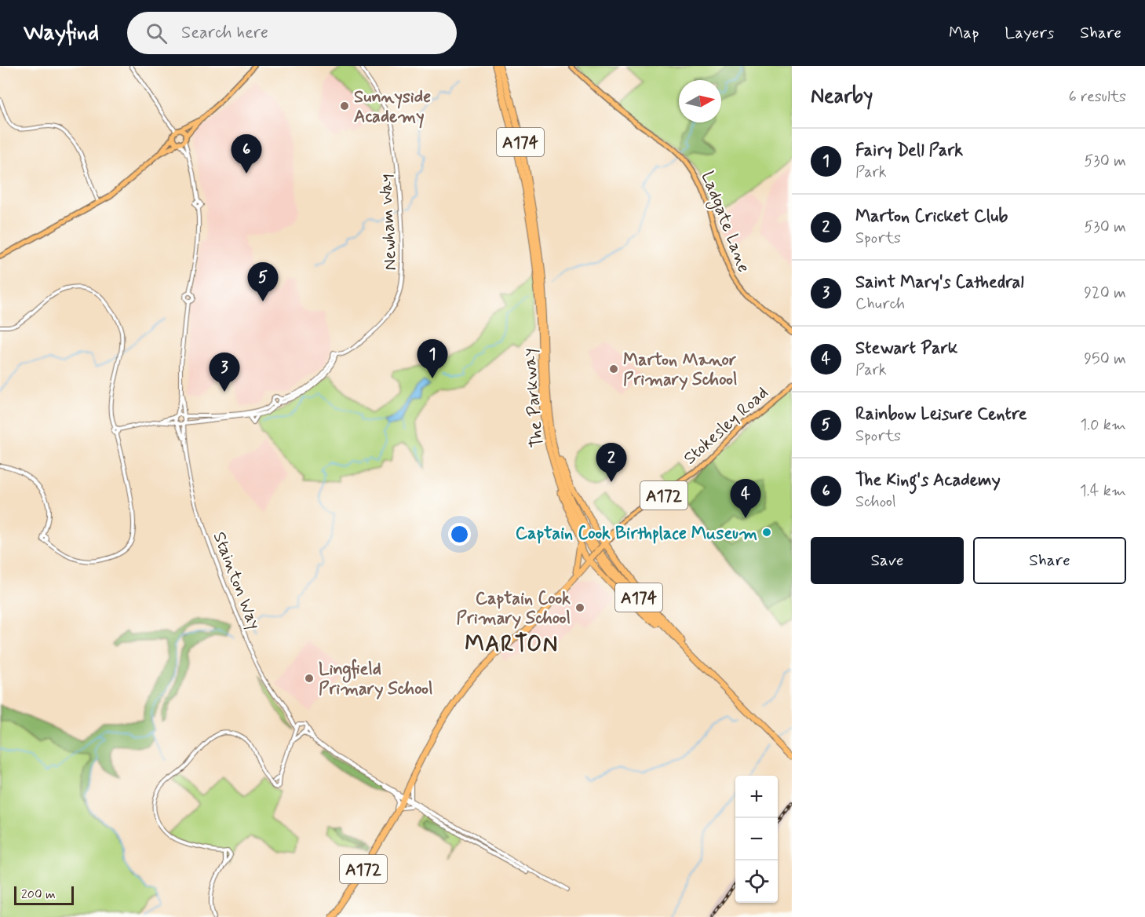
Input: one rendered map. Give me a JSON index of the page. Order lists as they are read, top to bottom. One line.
{"streets":{"highway":["A174","The Parkway","Stokesley Road","A172"],"main road":["Ladgate Lane"],"street":["Newham Way","Stainton Way"]},"crossings":[["A174","The Parkway"],["A174","Stokesley Road"],["A174","A172"],["Newham Way","Stainton Way"],["Stokesley Road","A172"]],"districts":["MARTON"],"places":["Sunnyside Academy","Marton Manor Primary School","Captain Cook Birthplace Museum","Captain Cook Primary School","Lingfield Primary School"],"scale_bar":"200 m","north":"right","page":{"header":"Wayfind","search":"Search here","nav":["Map","Layers","Share"],"heading":["Nearby","6 results"],"list":[{"mark":"1","name":"Fairy Dell Park","note":"Park","value":"530 m"},{"mark":"2","name":"Marton Cricket Club","note":"Sports","value":"530 m"},{"mark":"3","name":"Saint Mary's Cathedral","note":"Church","value":"920 m"},{"mark":"4","name":"Stewart Park","note":"Park","value":"950 m"},{"mark":"5","name":"Rainbow Leisure Centre","note":"Sports","value":"1.0 km"},{"mark":"6","name":"The King's Academy","note":"School","value":"1.4 km"}],"pins":["6","5","1","3","2","4"],"buttons":["Save","Share"],"map_buttons":["+","−"],"scale":"200 m"}}
